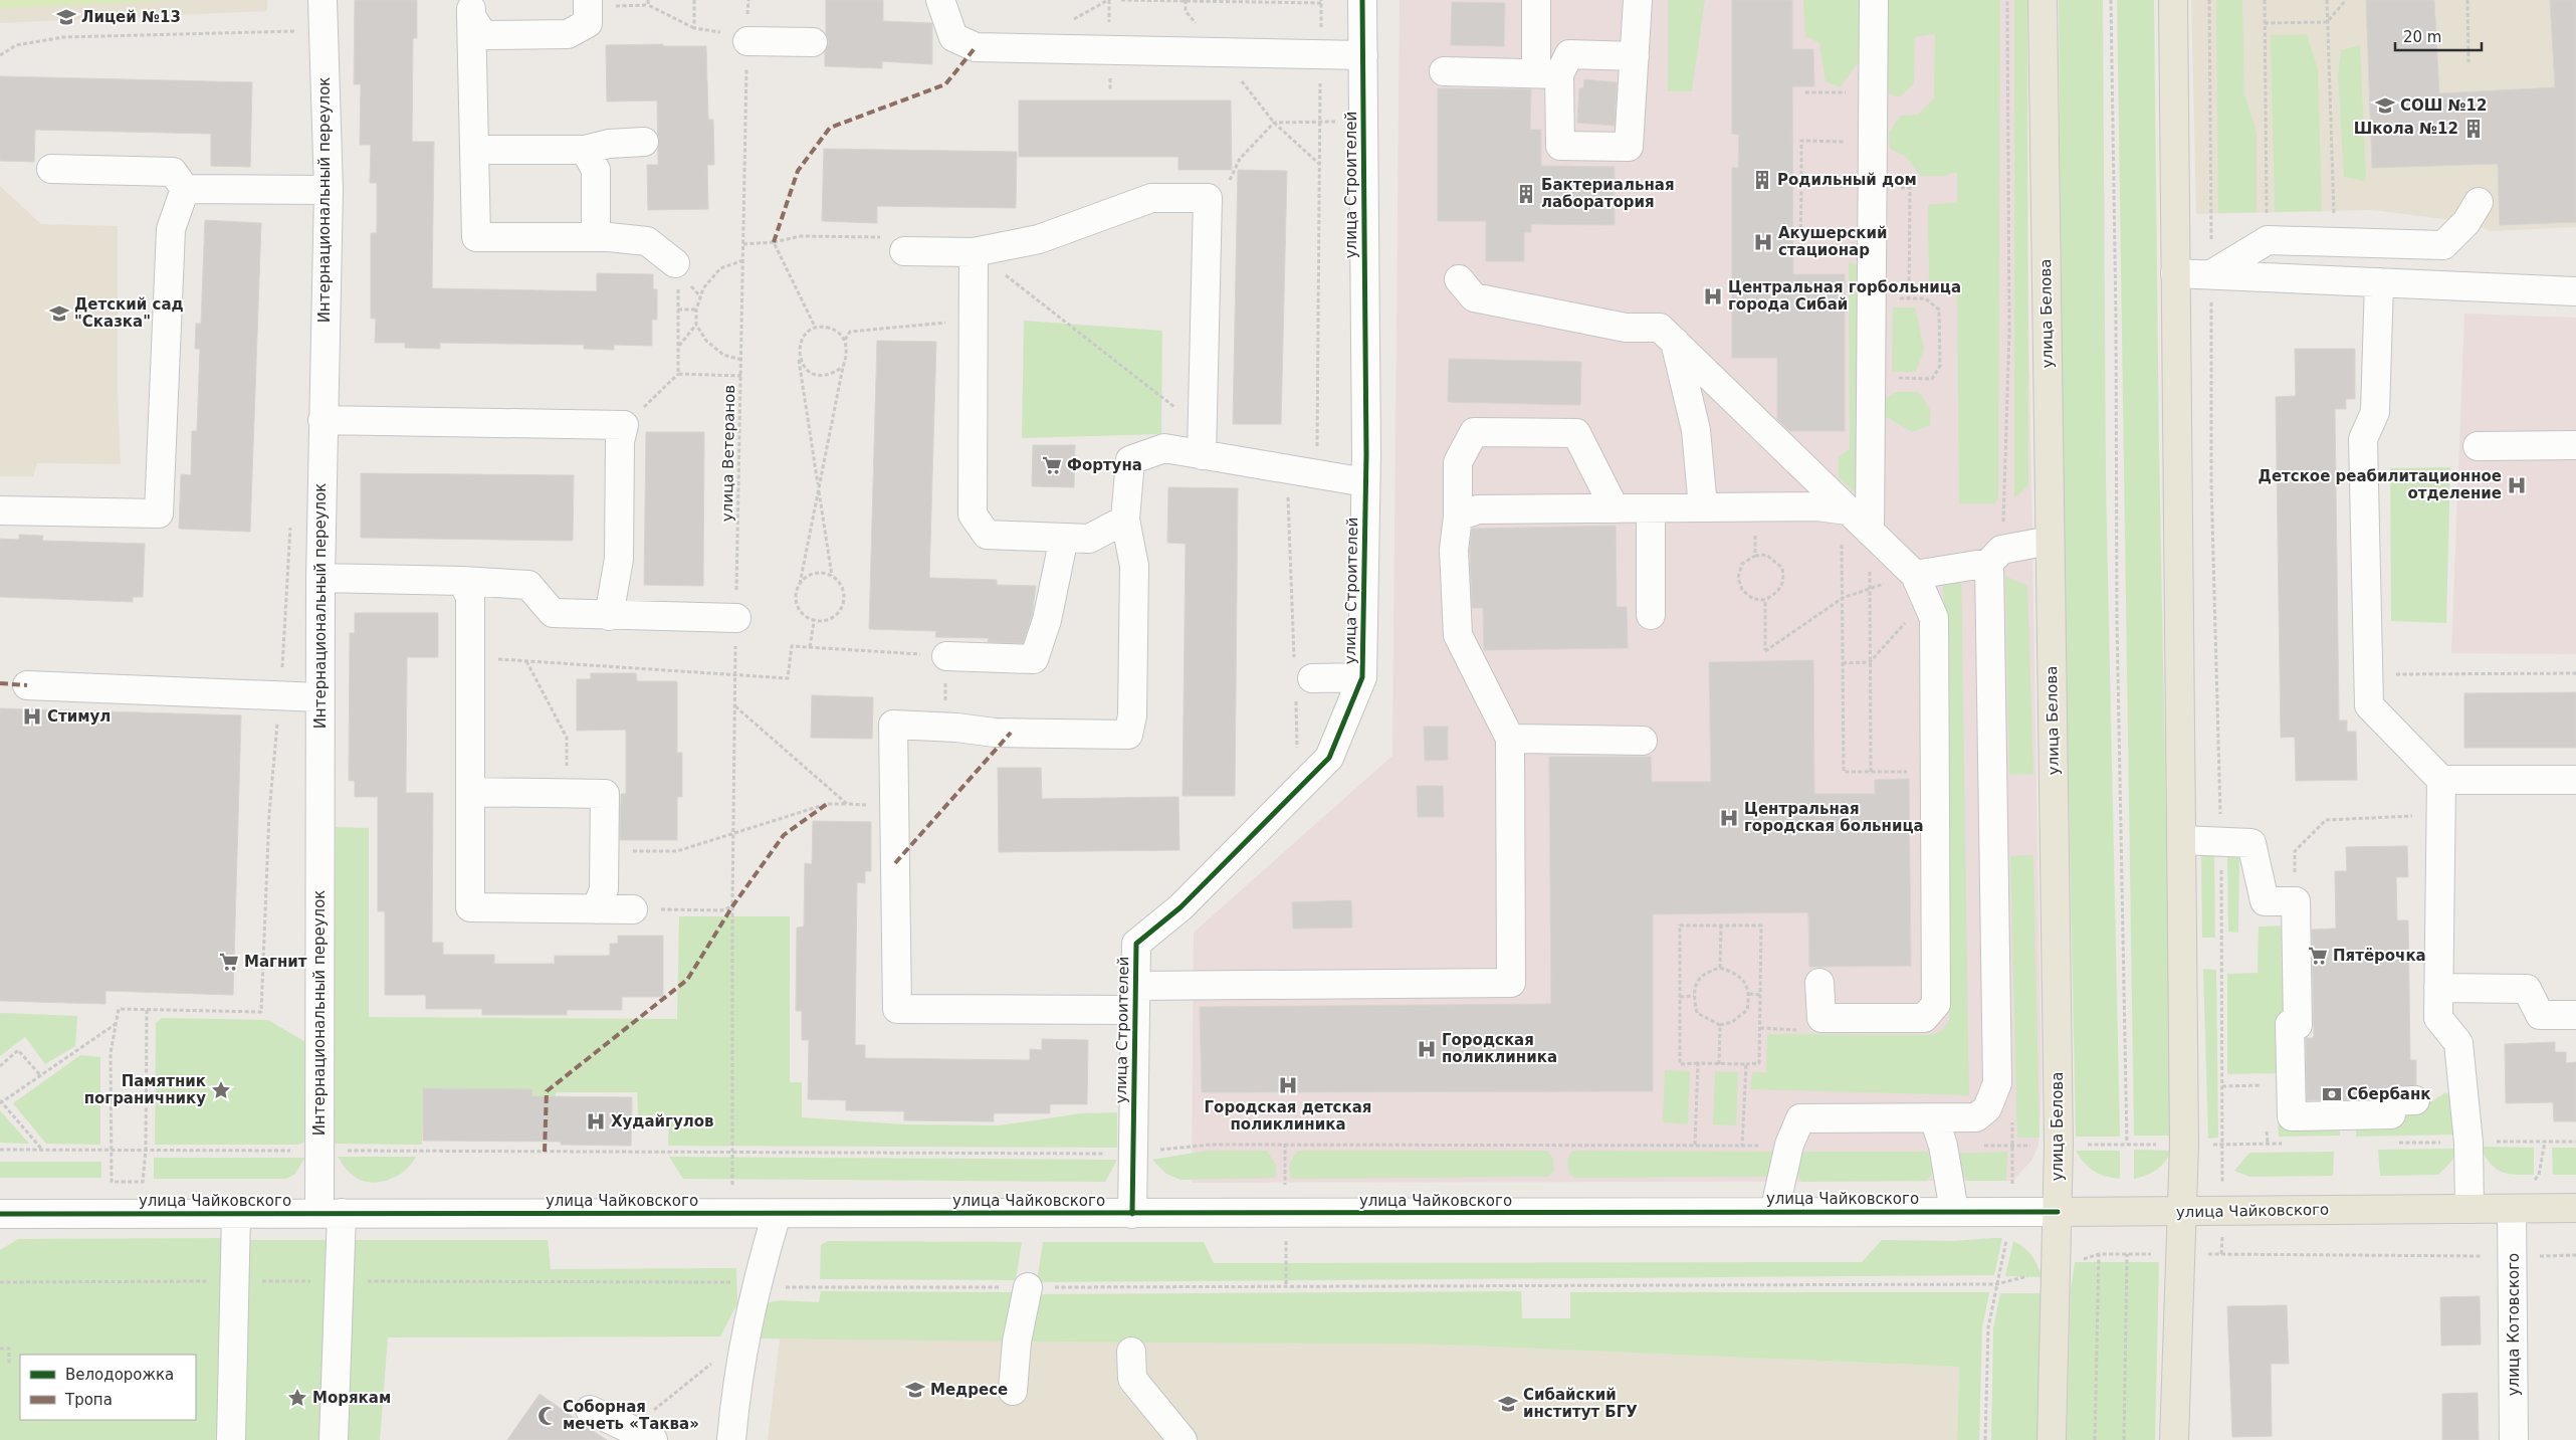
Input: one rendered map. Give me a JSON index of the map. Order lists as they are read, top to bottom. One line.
{"streets":{"main road":["улица Белова","улица Чайковского"],"street":["улица Строителей","Интернациональный переулок","улица Котовского"],"path":["улица Ветеранов"]},"crossings":[["улица Строителей","улица Чайковского"],["Интернациональный переулок","улица Чайковского"],["улица Белова","улица Чайковского"],["улица Чайковского","улица Котовского"]],"places":{"school or university":["Лицей №13","СОШ №12","Детский сад \"Сказка\"","Медресе","Сибайский институт БГУ"],"building":["Школа №12","Родильный дом","Бактериальная лаборатория"],"hospital":["Акушерский стационар","Центральная горбольница города Сибай","Детское реабилитационное отделение","Стимул","Центральная городская больница","Городская поликлиника","Городская детская поликлиника","Худайгулов"],"supermarket":["Фортуна","Пятёрочка","Магнит"],"place":["Памятник пограничнику","Морякам"],"bank":["Сбербанк"],"mosque":["Соборная мечеть «Таква»"]},"legend":["Велодорожка","Тропа"],"scale_bar":"20 m"}
